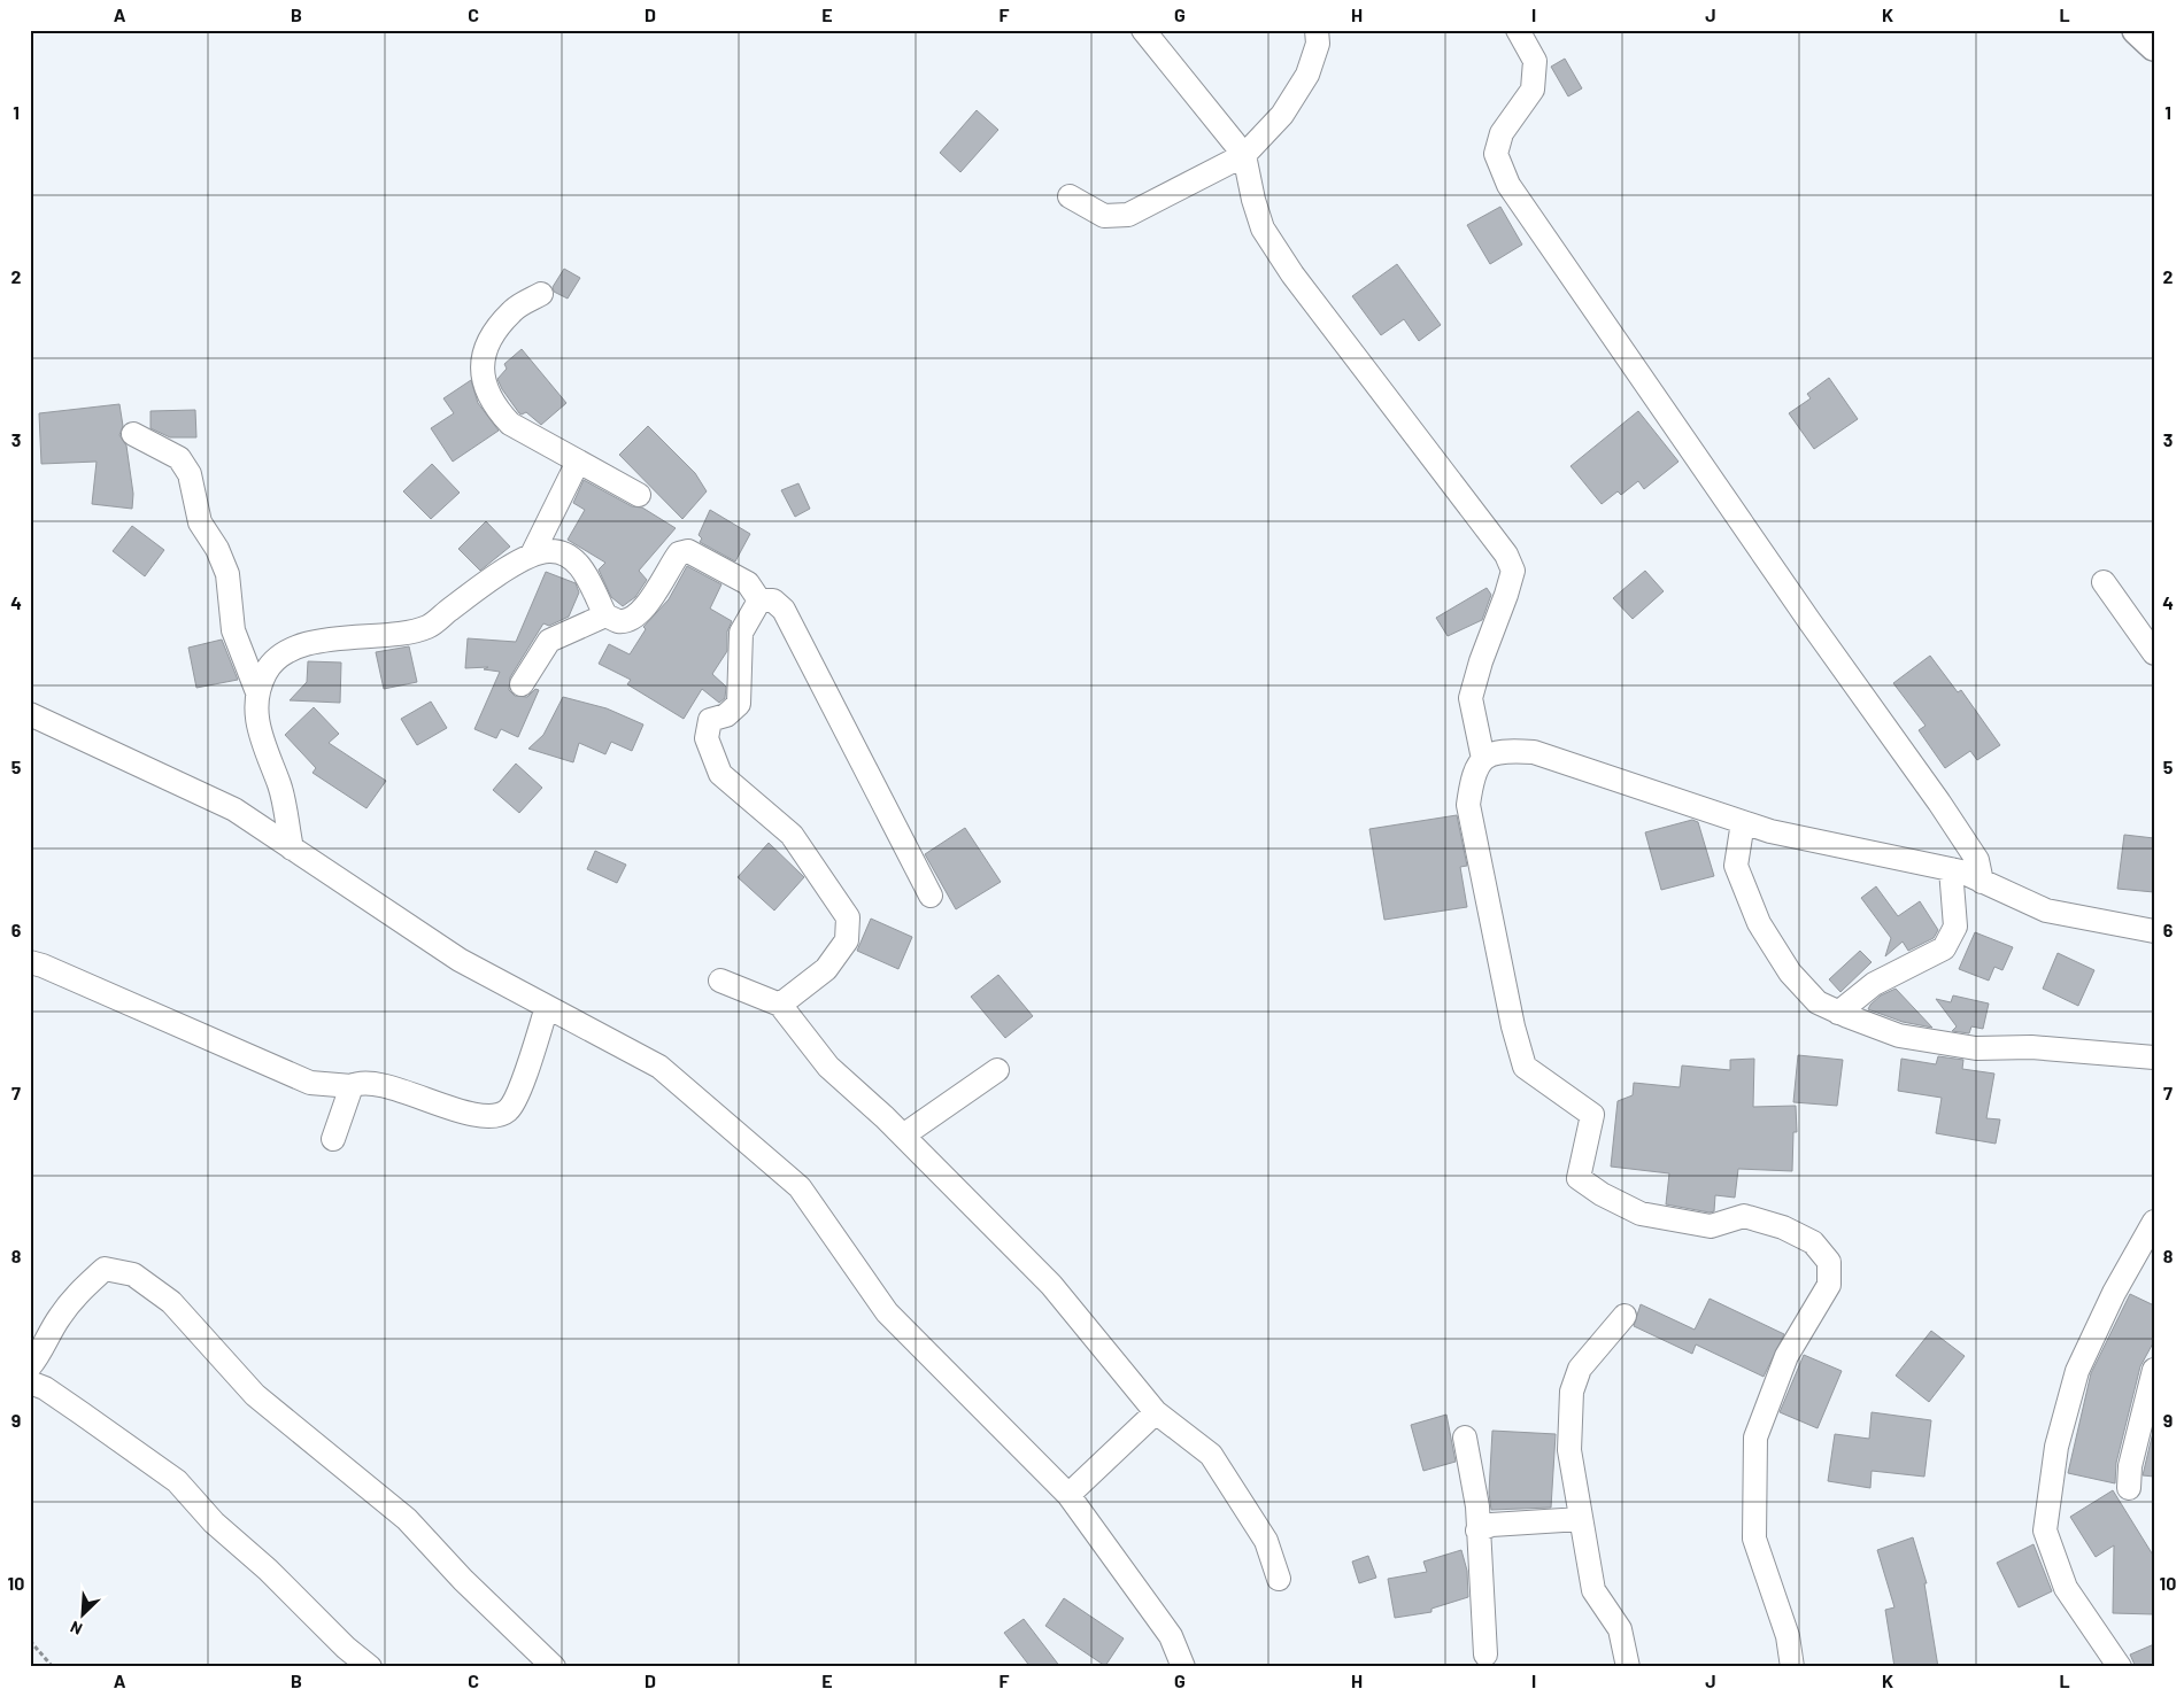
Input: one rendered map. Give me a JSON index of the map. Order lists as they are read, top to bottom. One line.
{"north":"bottom left","grid":{"columns":["A","B","C","D","E","F","G","H","I","J","K","L"],"rows":["1","2","3","4","5","6","7","8","9","10"]}}
